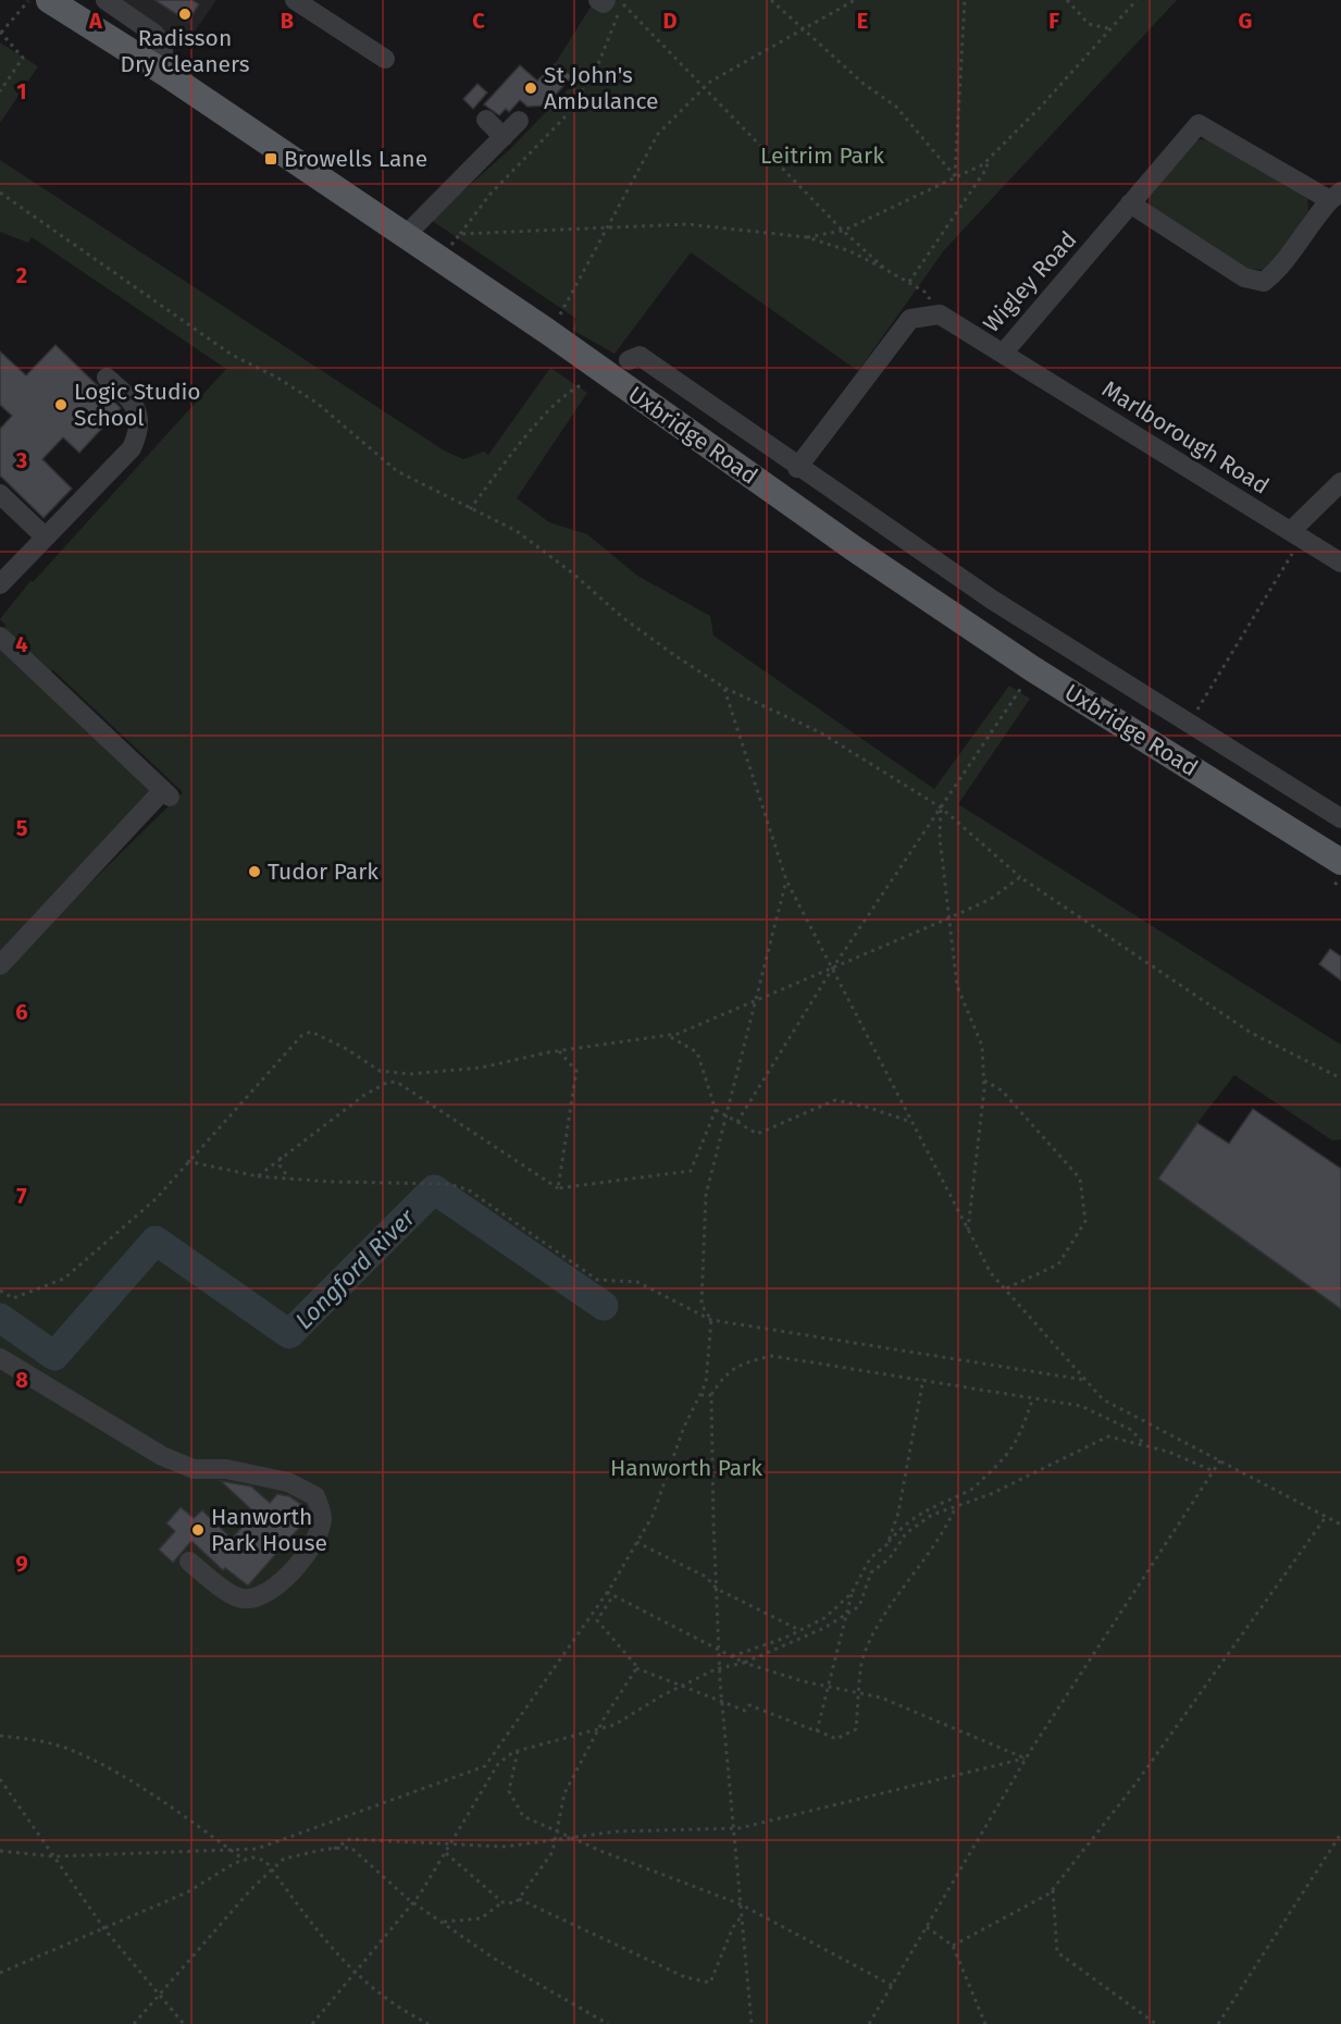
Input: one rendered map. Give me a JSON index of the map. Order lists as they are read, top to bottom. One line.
{"streets":{"main road":["Uxbridge Road"],"street":["Wigley Road","Marlborough Road"]},"crossings":[["Wigley Road","Marlborough Road"]],"water":["Longford River"],"parks":["Leitrim Park","Hanworth Park"],"places":{"other":["Radisson Dry Cleaners","St John's Ambulance","Logic Studio School","Tudor Park","Hanworth Park House"],"transit":["Browells Lane"]},"grid":{"columns":["A","B","C","D","E","F","G"],"rows":["1","2","3","4","5","6","7","8","9"]}}
